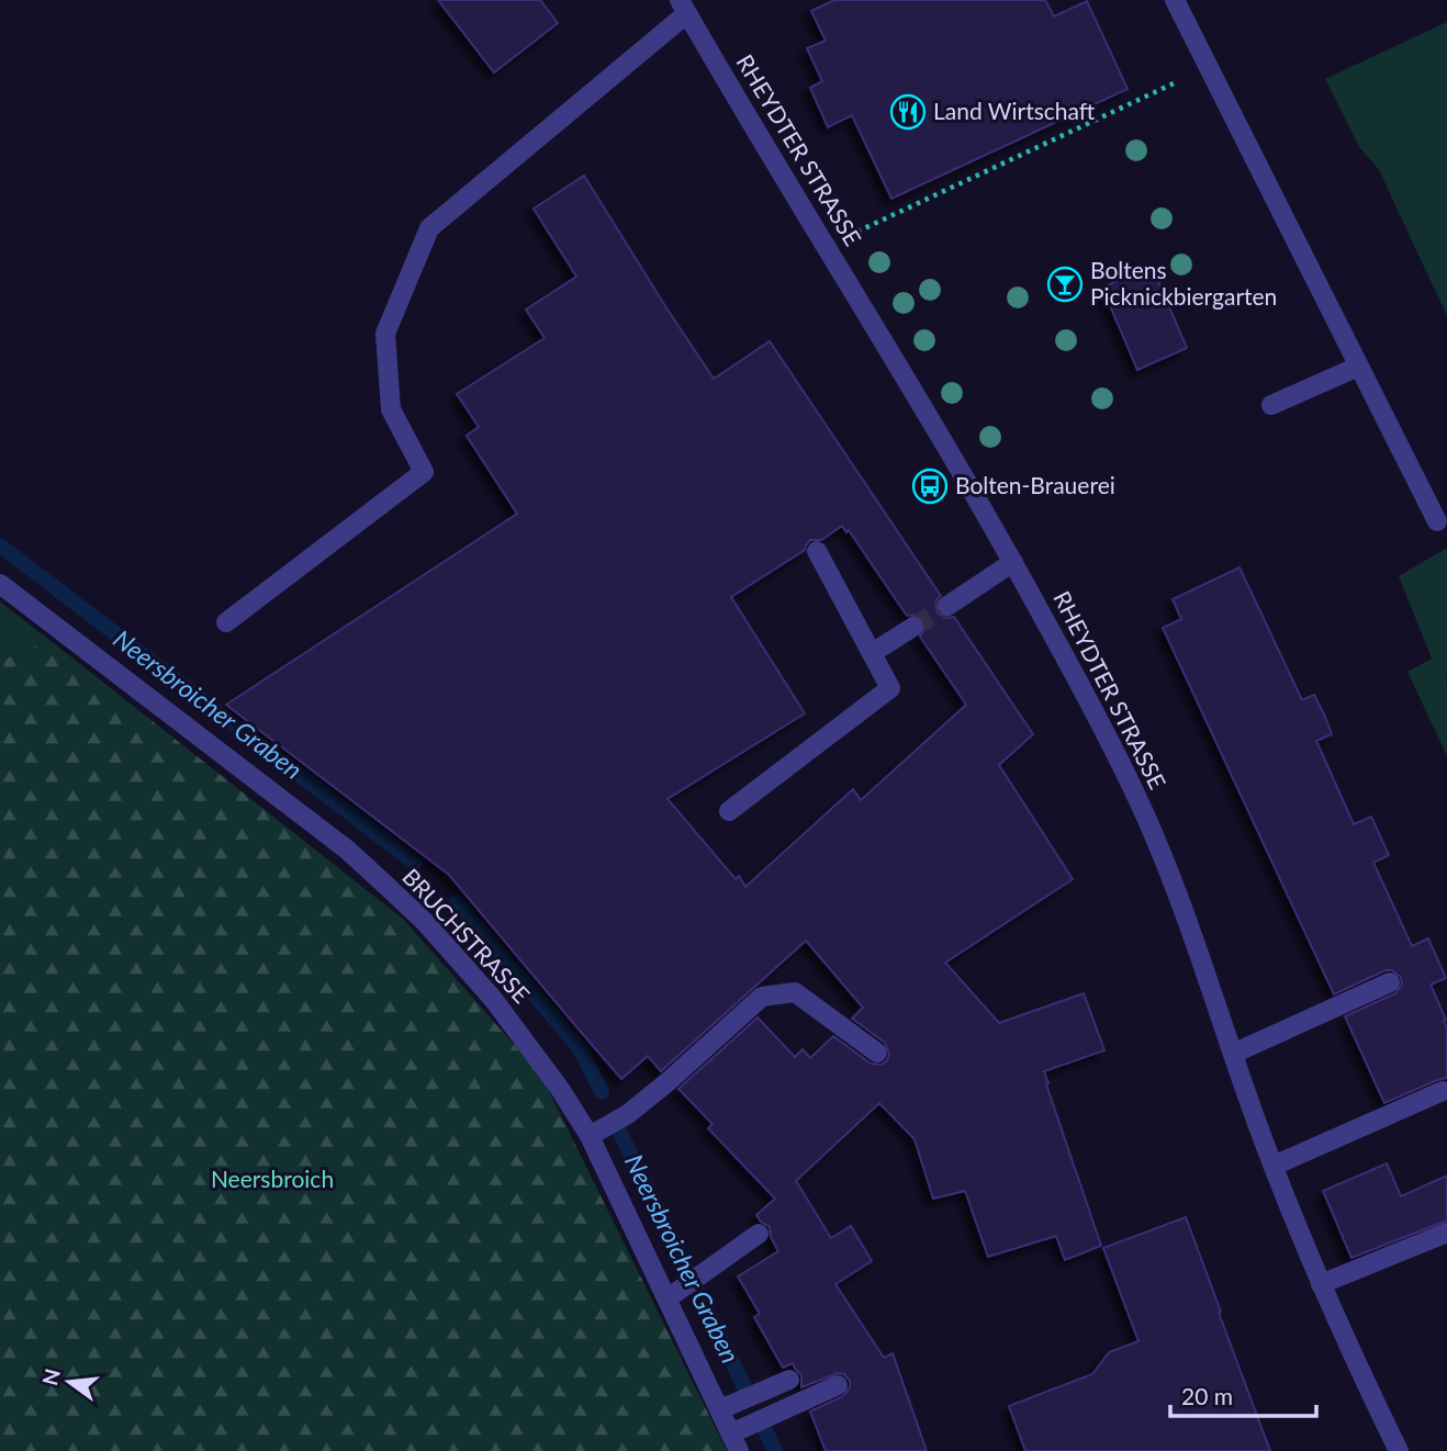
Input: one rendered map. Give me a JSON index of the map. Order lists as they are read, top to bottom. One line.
{"streets":{"street":["RHEYDTER STRASSE","BRUCHSTRASSE"]},"water":["Neersbroicher Graben"],"parks":["Neersbroich"],"places":{"restaurant":["Land Wirtschaft"],"bar":["Boltens Picknickbiergarten"],"bus stop":["Bolten-Brauerei"]},"scale_bar":"20 m","north":"left"}
